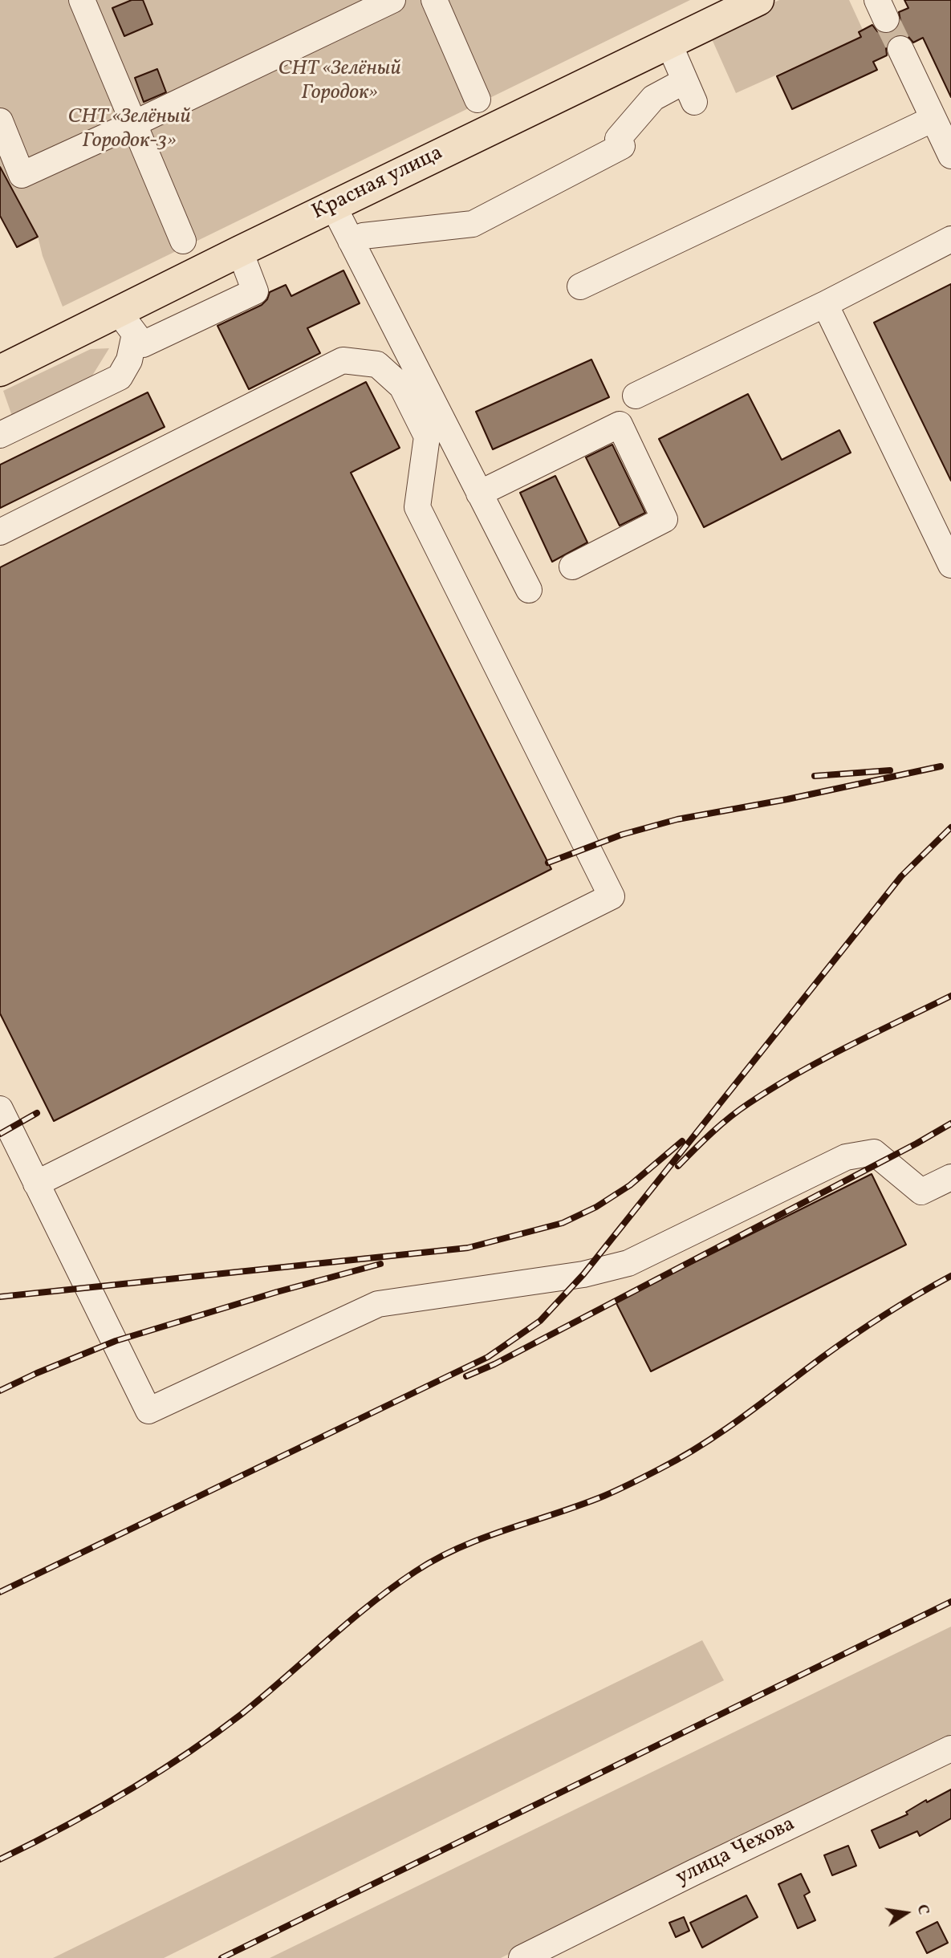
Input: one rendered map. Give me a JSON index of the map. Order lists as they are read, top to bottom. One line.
{"streets":{"main road":["Красная улица"],"street":["улица Чехова"]},"parks":["СНТ «Зелёный Городок»","СНТ «Зелёный Городок-3»"],"north":"right"}
